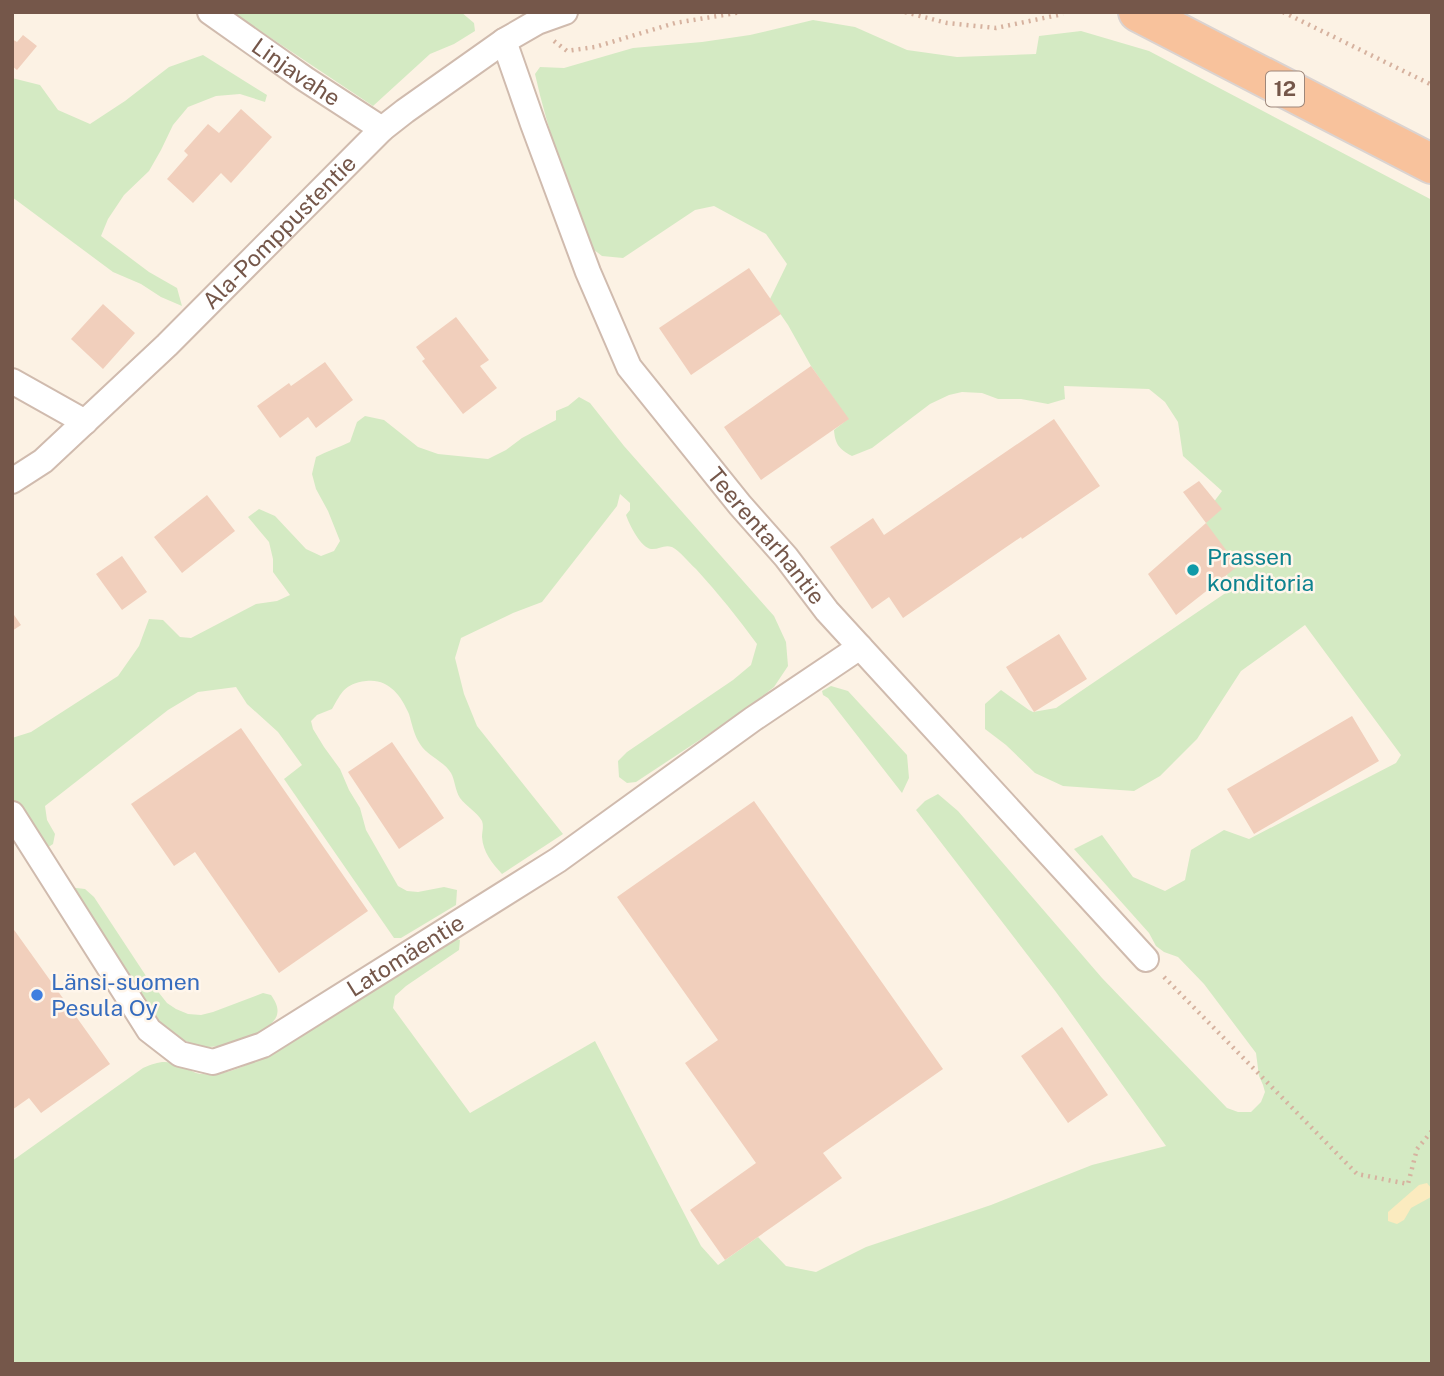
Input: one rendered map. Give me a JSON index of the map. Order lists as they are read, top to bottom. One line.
{"streets":{"highway":["12"],"street":["Linjavahe","Ala-Pomppustentie","Teerentarhantie","Latomäentie"]},"crossings":[["Linjavahe","Ala-Pomppustentie"],["Ala-Pomppustentie","Teerentarhantie"],["Teerentarhantie","Latomäentie"]],"places":["Prassen konditoria","Länsi-suomen Pesula Oy"]}
